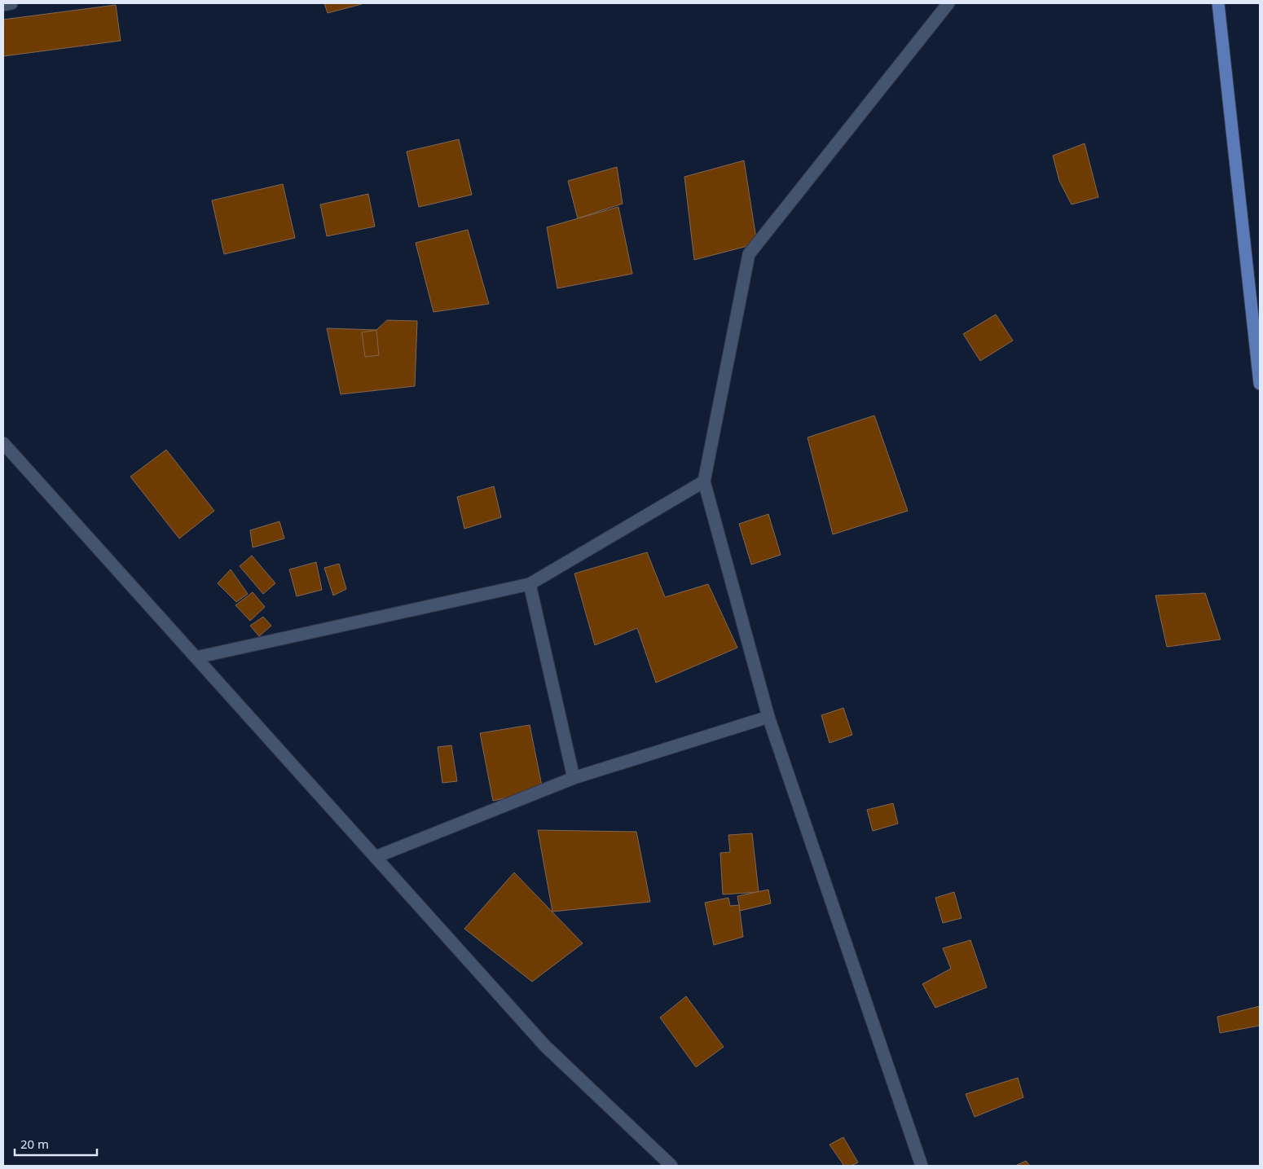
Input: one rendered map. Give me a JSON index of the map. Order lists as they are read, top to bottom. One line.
{"scale_bar":"20 m"}
